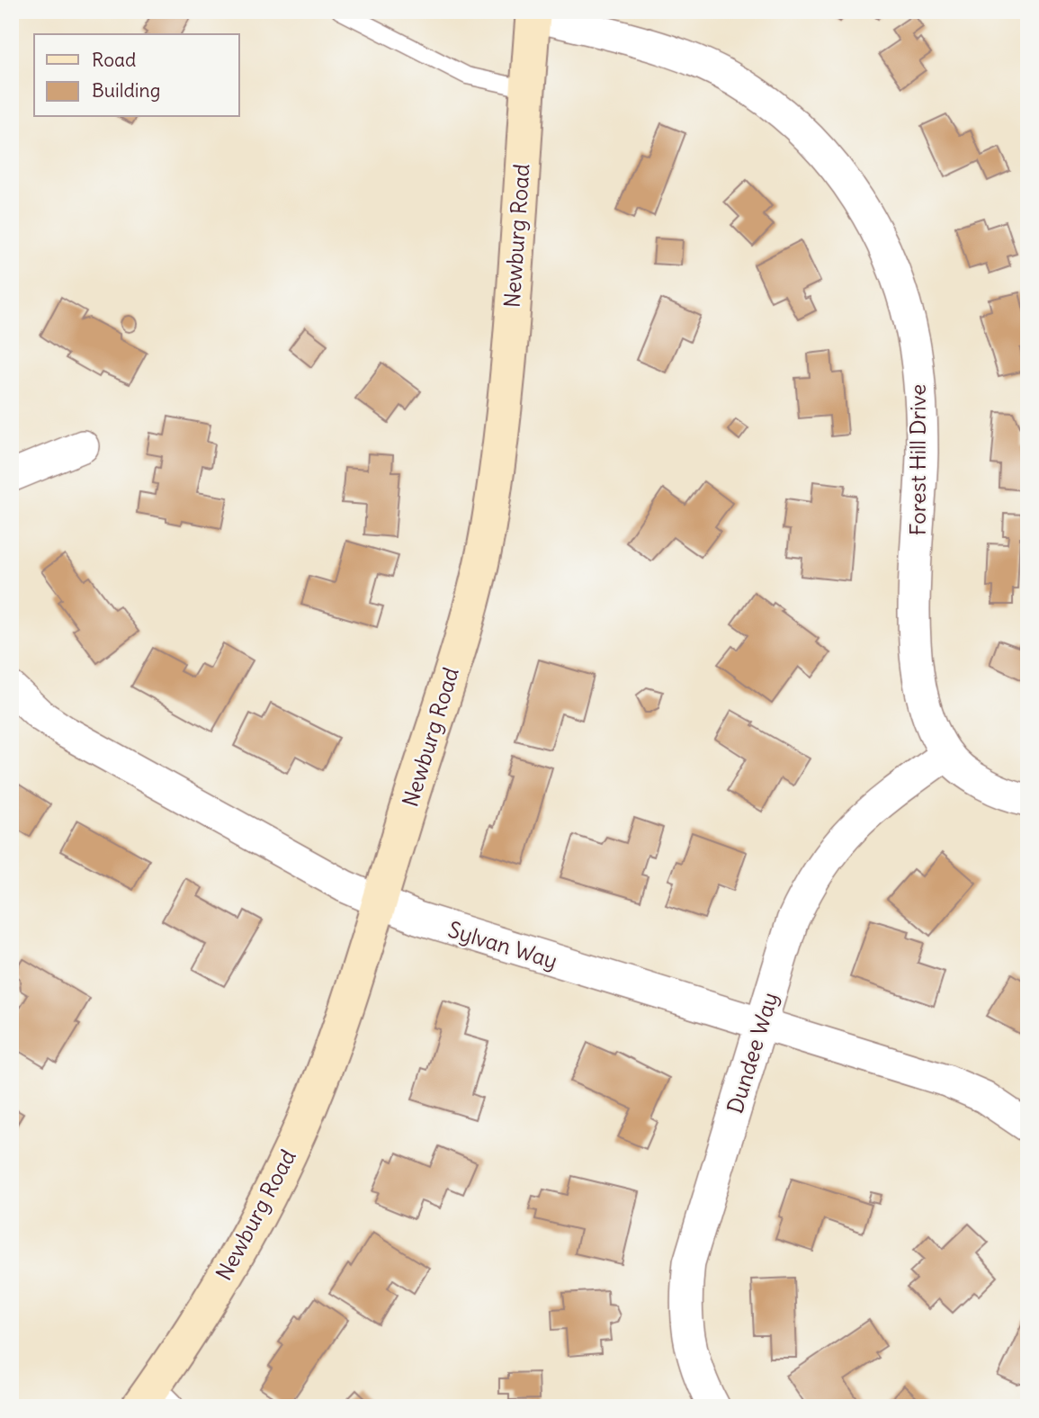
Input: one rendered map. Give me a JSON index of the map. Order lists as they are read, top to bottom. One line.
{"streets":{"main road":["Newburg Road"],"street":["Forest Hill Drive","Sylvan Way","Dundee Way"]},"crossings":[["Newburg Road","Forest Hill Drive"],["Newburg Road","Sylvan Way"],["Forest Hill Drive","Dundee Way"],["Sylvan Way","Dundee Way"]],"legend":["Road","Building"]}
